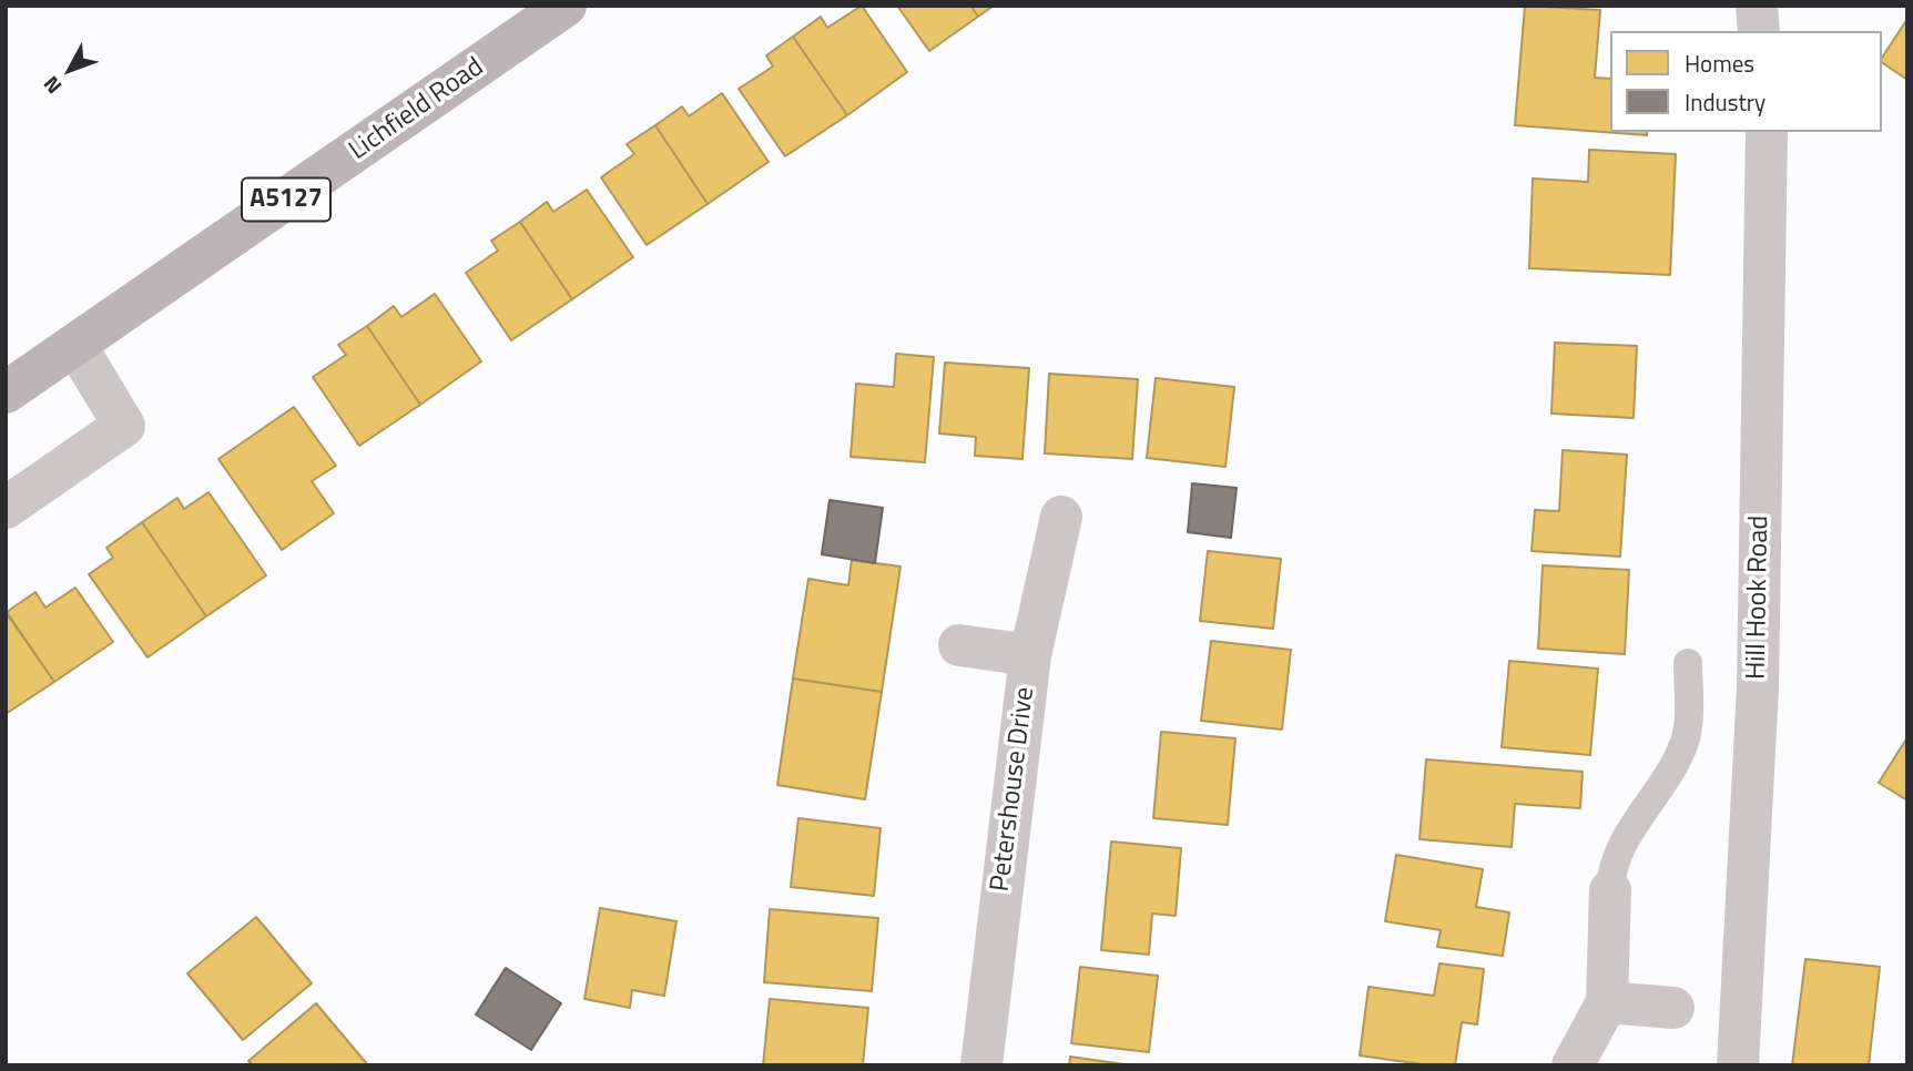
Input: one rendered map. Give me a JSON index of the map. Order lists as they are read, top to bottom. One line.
{"streets":{"main road":["Lichfield Road","A5127"],"street":["Hill Hook Road","Petershouse Drive"]},"legend":["Homes","Industry"],"north":"bottom left"}
